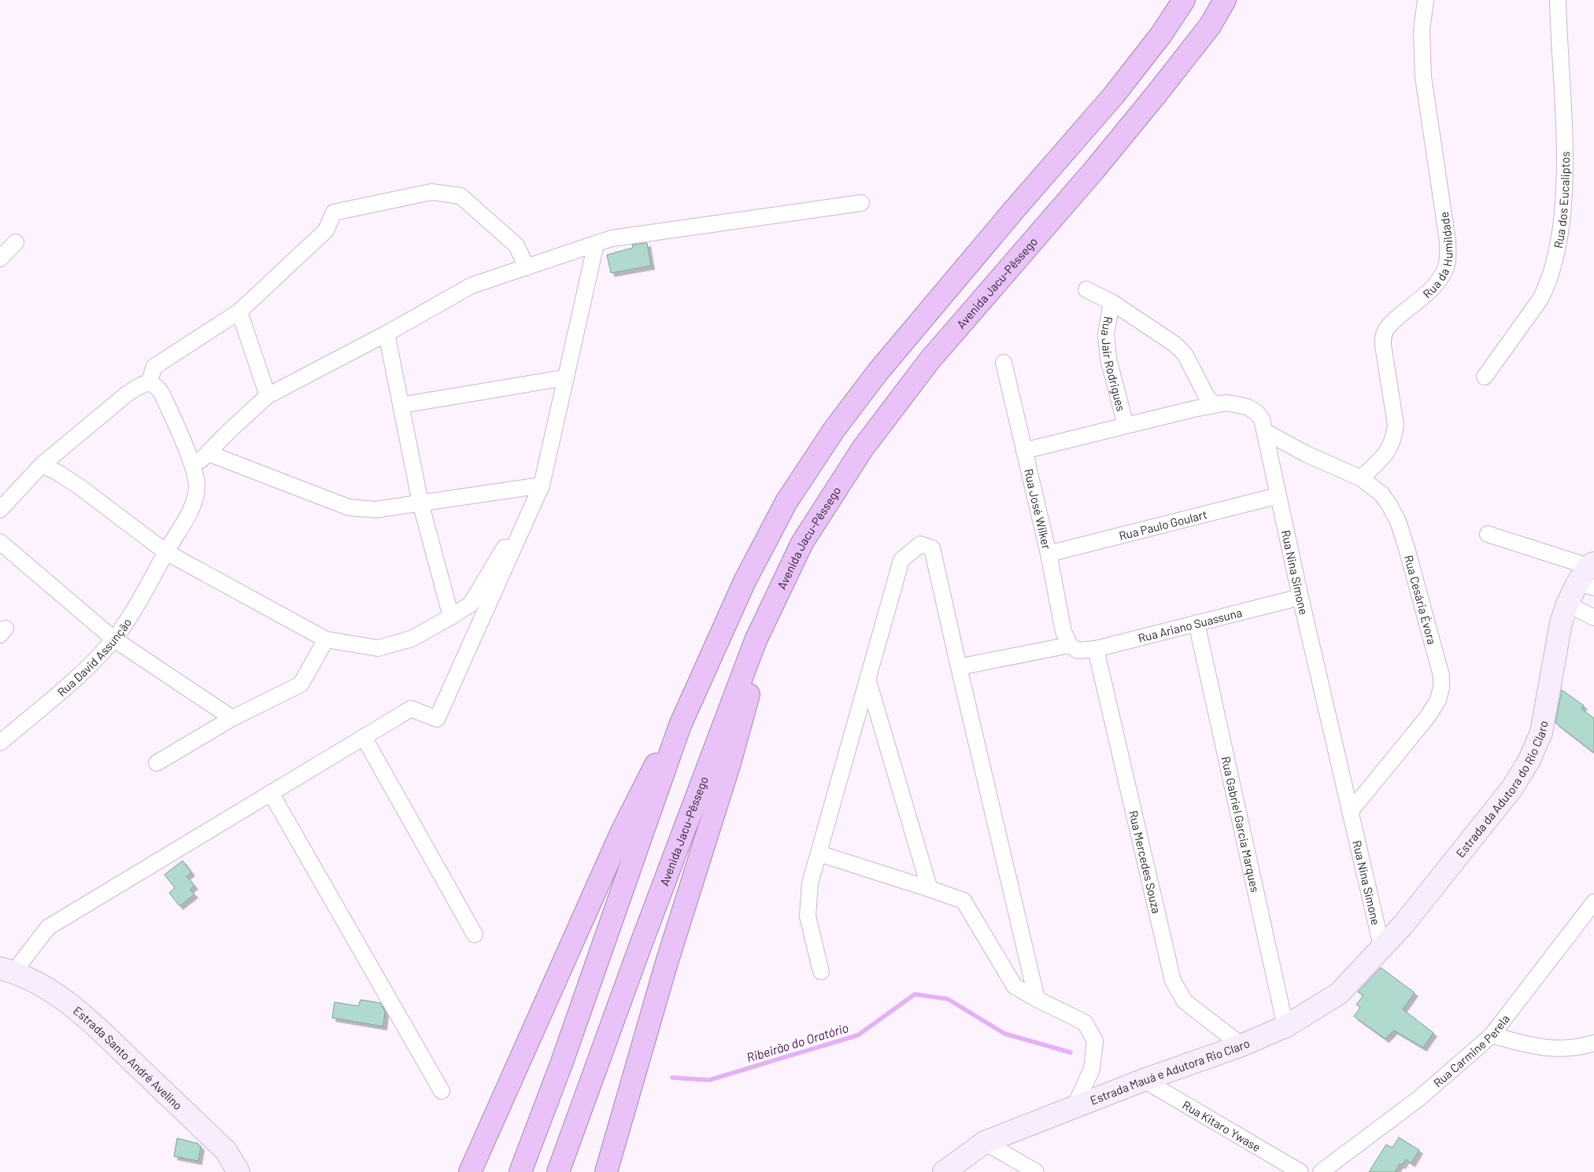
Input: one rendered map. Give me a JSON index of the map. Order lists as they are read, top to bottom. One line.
{"streets":{"highway":["Avenida Jacu-Pêssego"],"main road":["Estrada da Adutora do Rio Claro","Estrada Santo André Avelino","Estrada Mauá e Adutora Rio Claro"],"street":["Rua dos Eucaliptos","Rua da Humildade","Rua Jair Rodrigues","Rua José Wilker","Rua Paulo Goulart","Rua Nina Simone","Rua Cesária Évora","Rua Ariano Suassuna","Rua David Assunção","Rua Gabriel Garcia Marques","Rua Mercedes Souza","Rua Carmine Perela","Rua Kitaro Ywase"]},"crossings":[["Rua da Humildade","Rua Cesária Évora"],["Rua Jair Rodrigues","Rua Nina Simone"],["Rua José Wilker","Rua Paulo Goulart"],["Rua José Wilker","Rua Nina Simone"],["Rua José Wilker","Rua Ariano Suassuna"],["Rua Paulo Goulart","Rua Nina Simone"],["Rua Nina Simone","Rua Cesária Évora"],["Rua Nina Simone","Rua Ariano Suassuna"],["Rua Nina Simone","Estrada da Adutora do Rio Claro"],["Rua Nina Simone","Estrada Mauá e Adutora Rio Claro"],["Rua Ariano Suassuna","Rua Gabriel Garcia Marques"],["Rua Ariano Suassuna","Rua Mercedes Souza"],["Estrada da Adutora do Rio Claro","Estrada Mauá e Adutora Rio Claro"],["Rua Gabriel Garcia Marques","Estrada Mauá e Adutora Rio Claro"],["Rua Mercedes Souza","Estrada Mauá e Adutora Rio Claro"],["Estrada Mauá e Adutora Rio Claro","Rua Kitaro Ywase"]],"water":["Ribeirão do Oratório"]}
